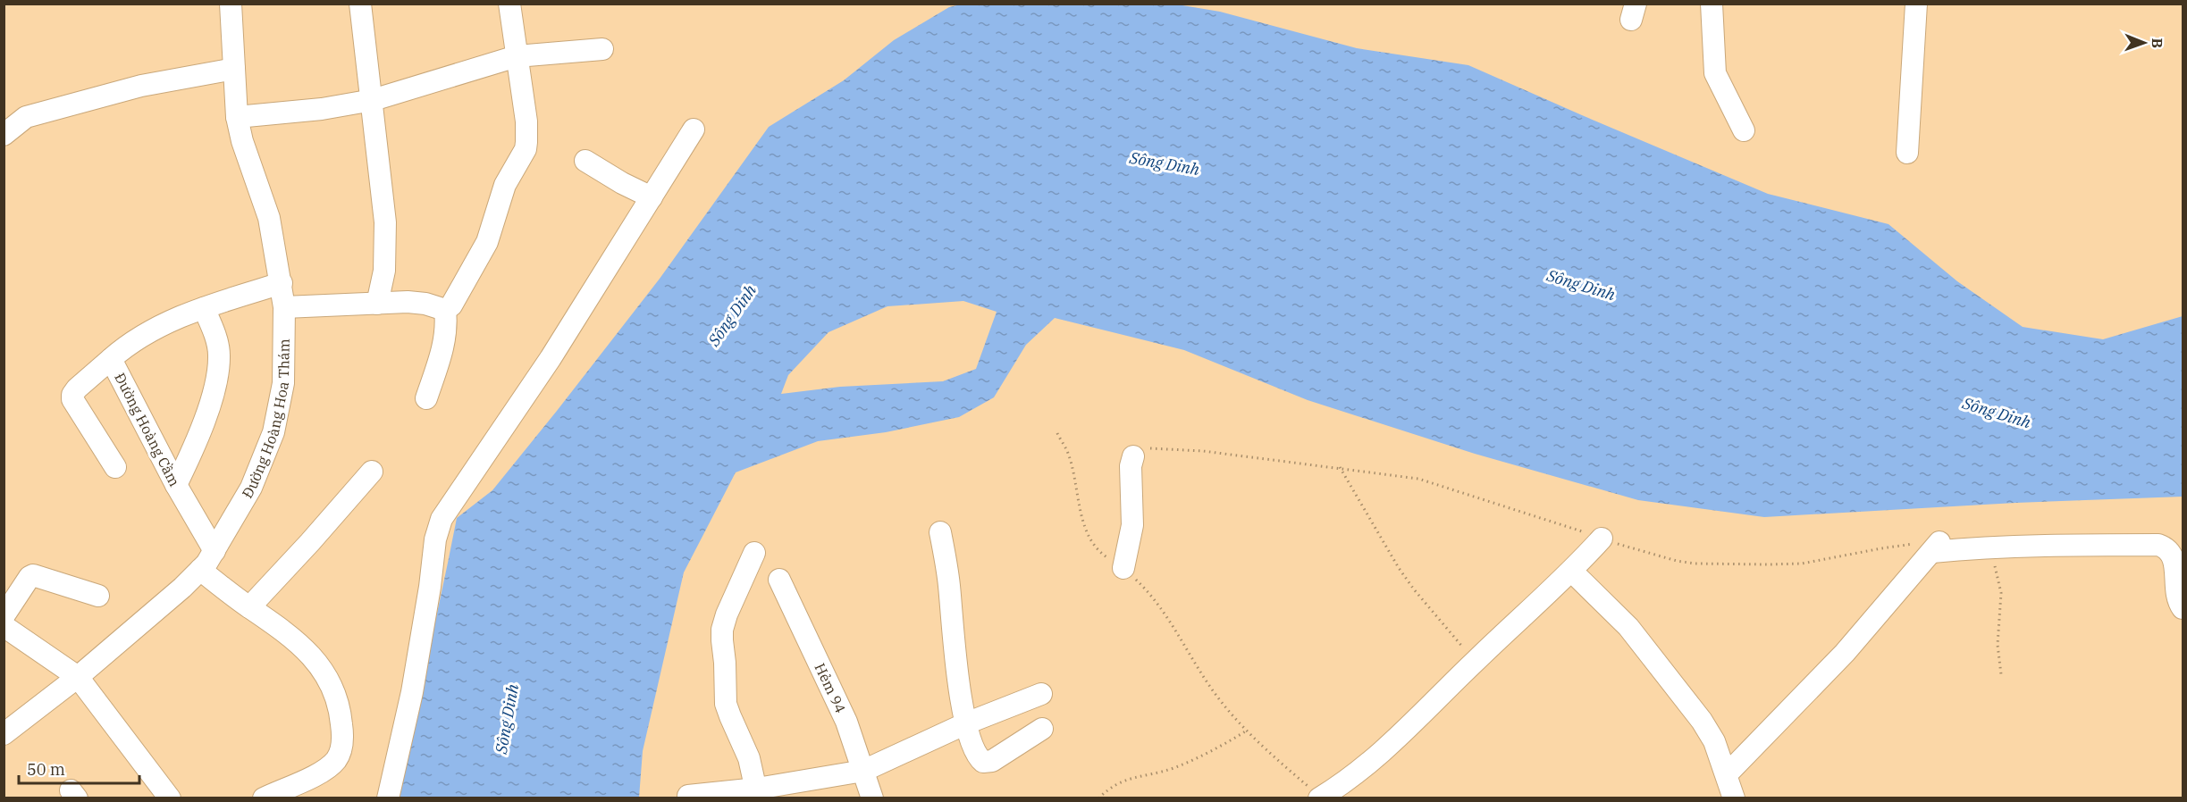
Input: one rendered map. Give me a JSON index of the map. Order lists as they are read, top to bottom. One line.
{"streets":{"street":["Đường Hoàng Hoa Thám","Đường Hoàng Cầm","Hẻm 94"]},"crossings":[["Đường Hoàng Hoa Thám","Đường Hoàng Cầm"]],"water":["Sông Dinh"],"scale_bar":"50 m","north":"right"}
